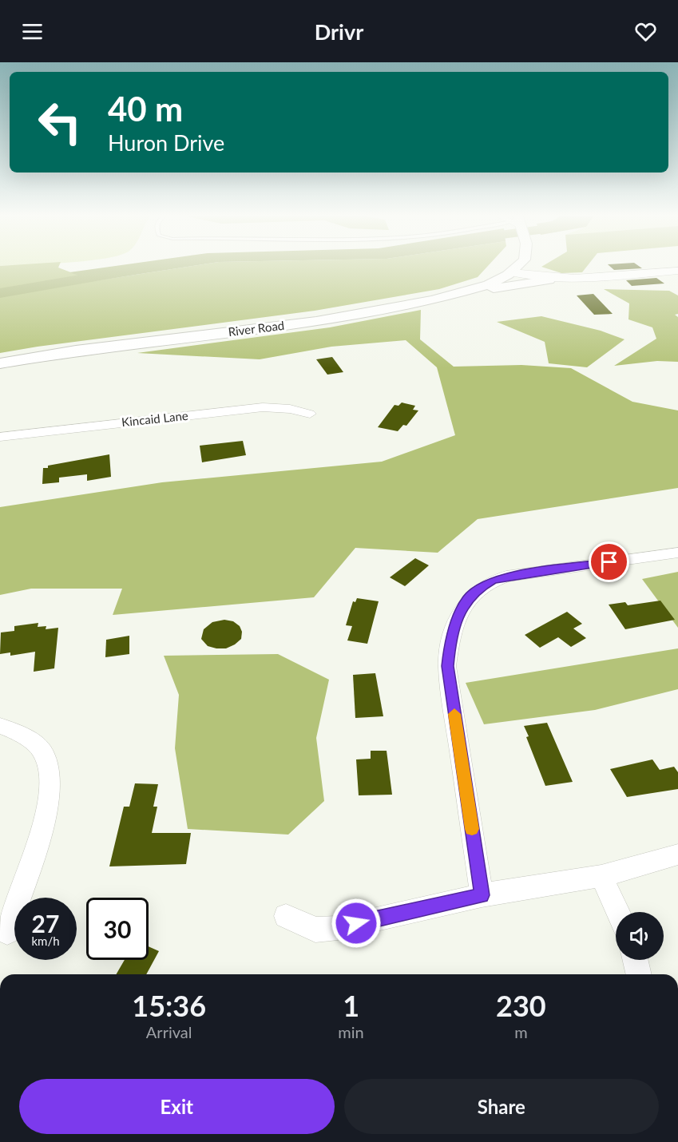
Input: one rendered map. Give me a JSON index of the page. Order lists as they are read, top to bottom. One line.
{"streets":{"main road":["River Road"],"street":["Kincaid Lane"]},"page":{"header":"Drivr","turn":["40 m","Huron Drive"],"speed":"27 km/h","limit":"30","eta":["15:36","Arrival","1","min","230","m"],"buttons":["Exit","Share"]}}
